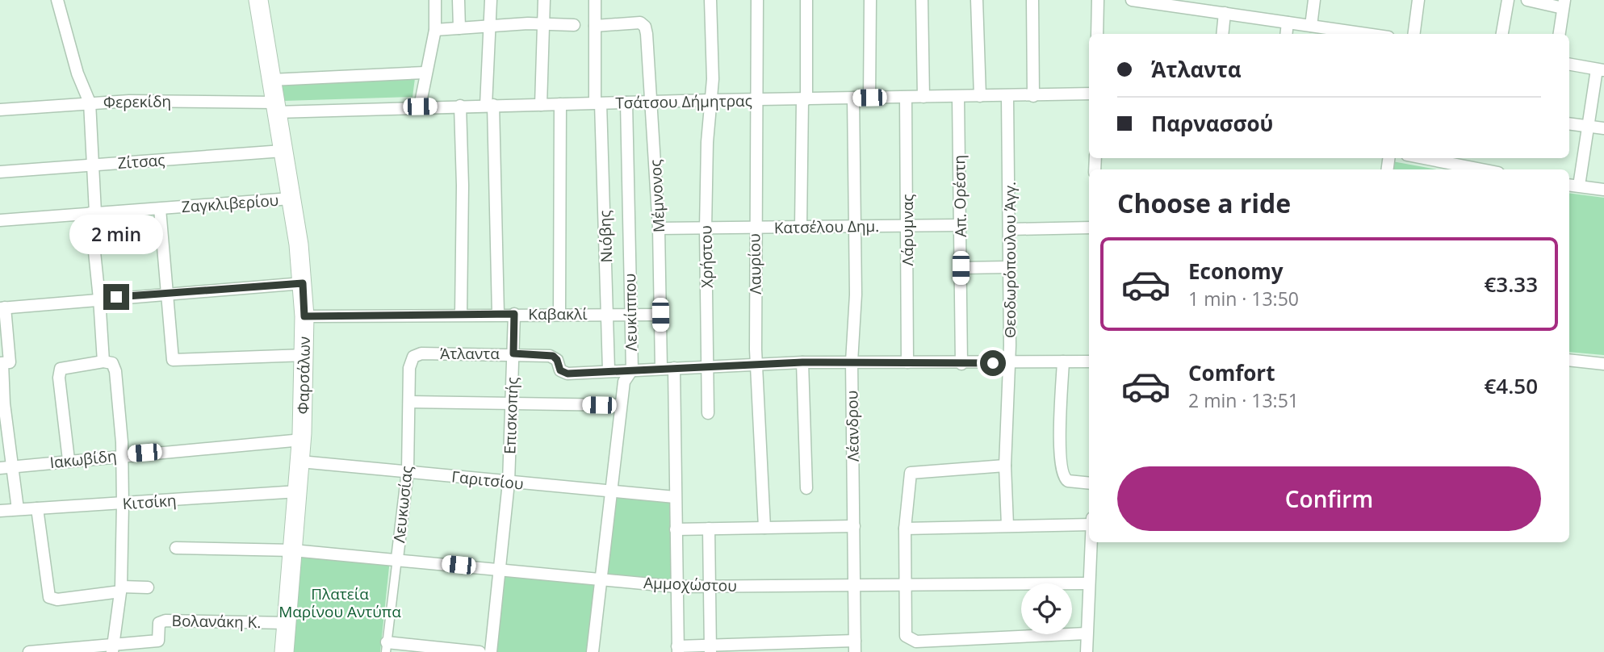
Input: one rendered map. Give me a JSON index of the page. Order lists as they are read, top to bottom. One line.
{"streets":{"main road":["Φαρσάλων"],"street":["Φερεκίδη","Τσάτσου Δήμητρας","Ζίτσας","Μέμνονος","Απ. Ορέστη","Ζαγκλιβερίου","Κατσέλου Δημ.","Λάρυμνας","Νιόβης","Χρήστου","Θεοδωρόπουλου Άγγ.","Λαυρίου","Λευκίππου","Καβακλί","Άτλαντα","Επισκοπής","Λέανδρου","Ιακωβίδη","Γαριτσίου","Κιτσίκη","Λευκωσίας","Αμμοχώστου","Βολανάκη Κ."]},"crossings":[["Φερεκίδη","Τσάτσου Δήμητρας"],["Φερεκίδη","Φαρσάλων"],["Τσάτσου Δήμητρας","Μέμνονος"],["Τσάτσου Δήμητρας","Απ. Ορέστη"],["Τσάτσου Δήμητρας","Λάρυμνας"],["Τσάτσου Δήμητρας","Νιόβης"],["Τσάτσου Δήμητρας","Χρήστου"],["Τσάτσου Δήμητρας","Θεοδωρόπουλου Άγγ."],["Τσάτσου Δήμητρας","Λαυρίου"],["Τσάτσου Δήμητρας","Λευκίππου"],["Τσάτσου Δήμητρας","Φαρσάλων"],["Τσάτσου Δήμητρας","Λέανδρου"],["Ζίτσας","Φαρσάλων"],["Μέμνονος","Κατσέλου Δημ."],["Μέμνονος","Νιόβης"],["Μέμνονος","Καβακλί"],["Μέμνονος","Άτλαντα"],["Απ. Ορέστη","Κατσέλου Δημ."],["Απ. Ορέστη","Άτλαντα"],["Ζαγκλιβερίου","Φαρσάλων"],["Κατσέλου Δημ.","Λάρυμνας"],["Κατσέλου Δημ.","Χρήστου"],["Κατσέλου Δημ.","Λαυρίου"],["Κατσέλου Δημ.","Λέανδρου"],["Λάρυμνας","Άτλαντα"],["Νιόβης","Καβακλί"],["Νιόβης","Άτλαντα"],["Χρήστου","Άτλαντα"],["Θεοδωρόπουλου Άγγ.","Άτλαντα"],["Λαυρίου","Άτλαντα"],["Λευκίππου","Καβακλί"],["Λευκίππου","Άτλαντα"],["Λευκίππου","Γαριτσίου"],["Λευκίππου","Αμμοχώστου"],["Καβακλί","Φαρσάλων"],["Καβακλί","Επισκοπής"],["Άτλαντα","Επισκοπής"],["Άτλαντα","Λέανδρου"],["Άτλαντα","Λευκωσίας"],["Φαρσάλων","Ιακωβίδη"],["Φαρσάλων","Γαριτσίου"],["Φαρσάλων","Κιτσίκη"],["Φαρσάλων","Αμμοχώστου"],["Φαρσάλων","Βολανάκη Κ."],["Επισκοπής","Γαριτσίου"],["Επισκοπής","Αμμοχώστου"],["Λέανδρου","Αμμοχώστου"],["Γαριτσίου","Λευκωσίας"],["Λευκωσίας","Αμμοχώστου"]],"parks":["Πλατεία Μαρίνου Αντύπα"],"page":{"banner":["Άτλαντα","Παρνασσού"],"heading":"Choose a ride","bubble":"2 min","list":[{"name":"Economy","note":"1 min · 13:50","value":"€3.33"},{"name":"Comfort","note":"2 min · 13:51","value":"€4.50"}],"buttons":"Confirm"}}
